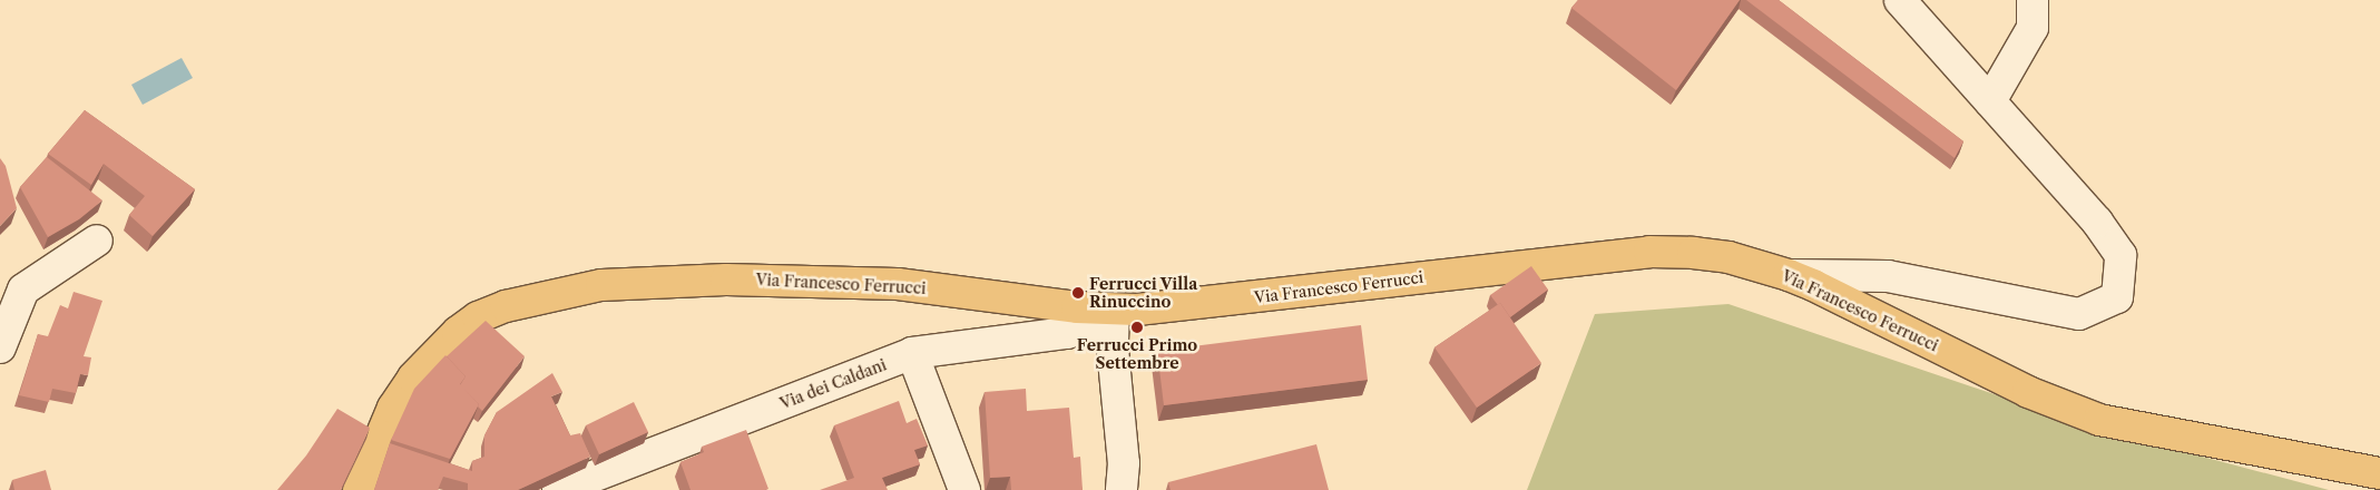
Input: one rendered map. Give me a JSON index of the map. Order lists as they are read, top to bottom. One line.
{"streets":{"main road":["Via Francesco Ferrucci"],"street":["Via dei Caldani"]},"crossings":[["Via Francesco Ferrucci","Via dei Caldani"]],"places":["Ferrucci Villa Rinuccino","Ferrucci Primo Settembre"]}
